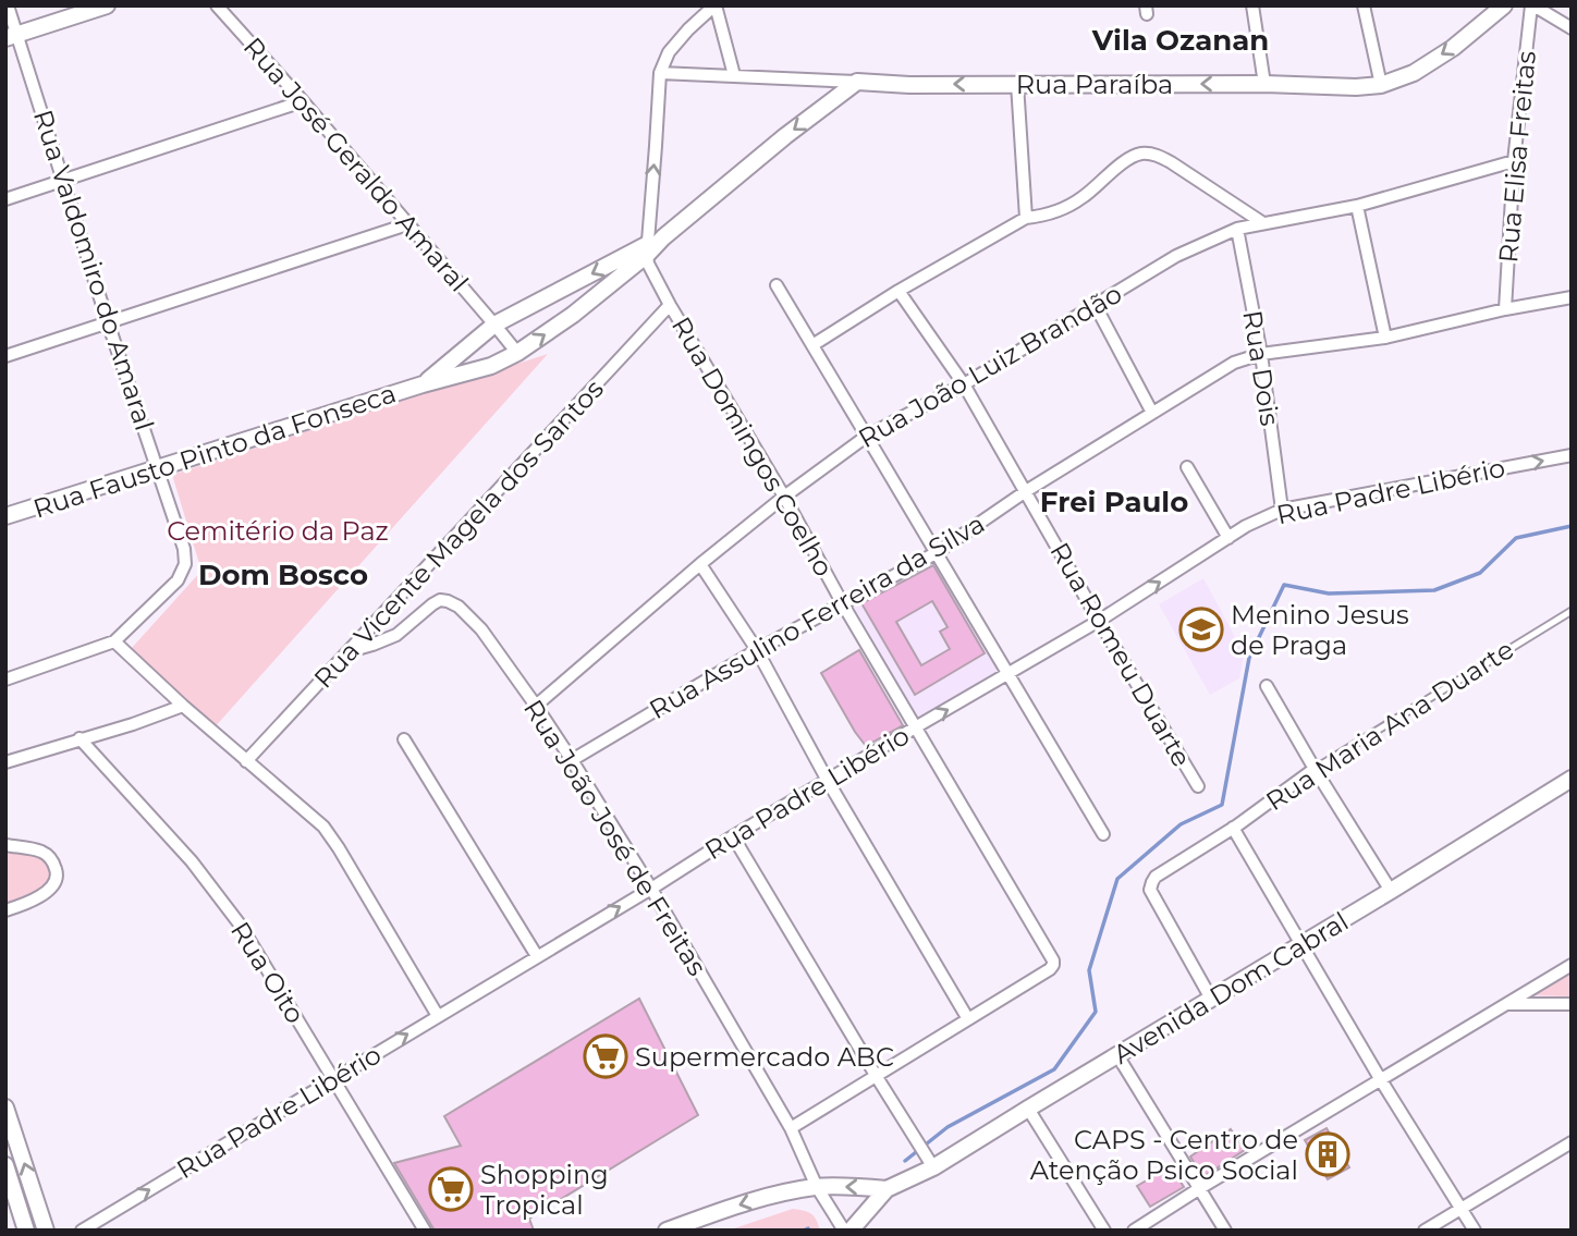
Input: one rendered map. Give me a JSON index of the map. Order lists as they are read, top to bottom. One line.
{"streets":{"street":["Rua Paraíba","Rua Elisa Freitas","Rua José Geraldo Amaral","Rua Valdomiro do Amaral","Rua João Luiz Brandão","Rua Dois","Rua Domingos Coelho","Rua Fausto Pinto da Fonseca","Rua Padre Libério","Rua Vicente Magela dos Santos","Rua Assulino Ferreira da Silva","Rua Romeu Duarte","Rua Maria Ana Duarte","Rua João José de Freitas","Rua Oito","Avenida Dom Cabral"]},"crossings":[["Rua Paraíba","Rua Fausto Pinto da Fonseca"],["Rua Elisa Freitas","Rua João Luiz Brandão"],["Rua Elisa Freitas","Rua Assulino Ferreira da Silva"],["Rua José Geraldo Amaral","Rua Fausto Pinto da Fonseca"],["Rua Valdomiro do Amaral","Rua Fausto Pinto da Fonseca"],["Rua João Luiz Brandão","Rua Dois"],["Rua João Luiz Brandão","Rua Domingos Coelho"],["Rua João Luiz Brandão","Rua Romeu Duarte"],["Rua João Luiz Brandão","Rua João José de Freitas"],["Rua Dois","Rua Padre Libério"],["Rua Dois","Rua Assulino Ferreira da Silva"],["Rua Domingos Coelho","Rua Fausto Pinto da Fonseca"],["Rua Domingos Coelho","Rua Padre Libério"],["Rua Domingos Coelho","Rua Vicente Magela dos Santos"],["Rua Domingos Coelho","Rua Assulino Ferreira da Silva"],["Rua Padre Libério","Rua Romeu Duarte"],["Rua Padre Libério","Rua João José de Freitas"],["Rua Padre Libério","Rua Oito"],["Rua Vicente Magela dos Santos","Rua João José de Freitas"],["Rua Assulino Ferreira da Silva","Rua Romeu Duarte"],["Rua Assulino Ferreira da Silva","Rua João José de Freitas"],["Rua Maria Ana Duarte","Avenida Dom Cabral"]],"one_way":["Rua Paraíba","Rua Padre Libério"],"districts":["Vila Ozanan","Frei Paulo","Dom Bosco"],"parks":["Cemitério da Paz"],"places":{"school or university":["Menino Jesus de Praga"],"supermarket":["Supermercado ABC","Shopping Tropical"],"building":["CAPS - Centro de Atenção Psico Social"]}}
